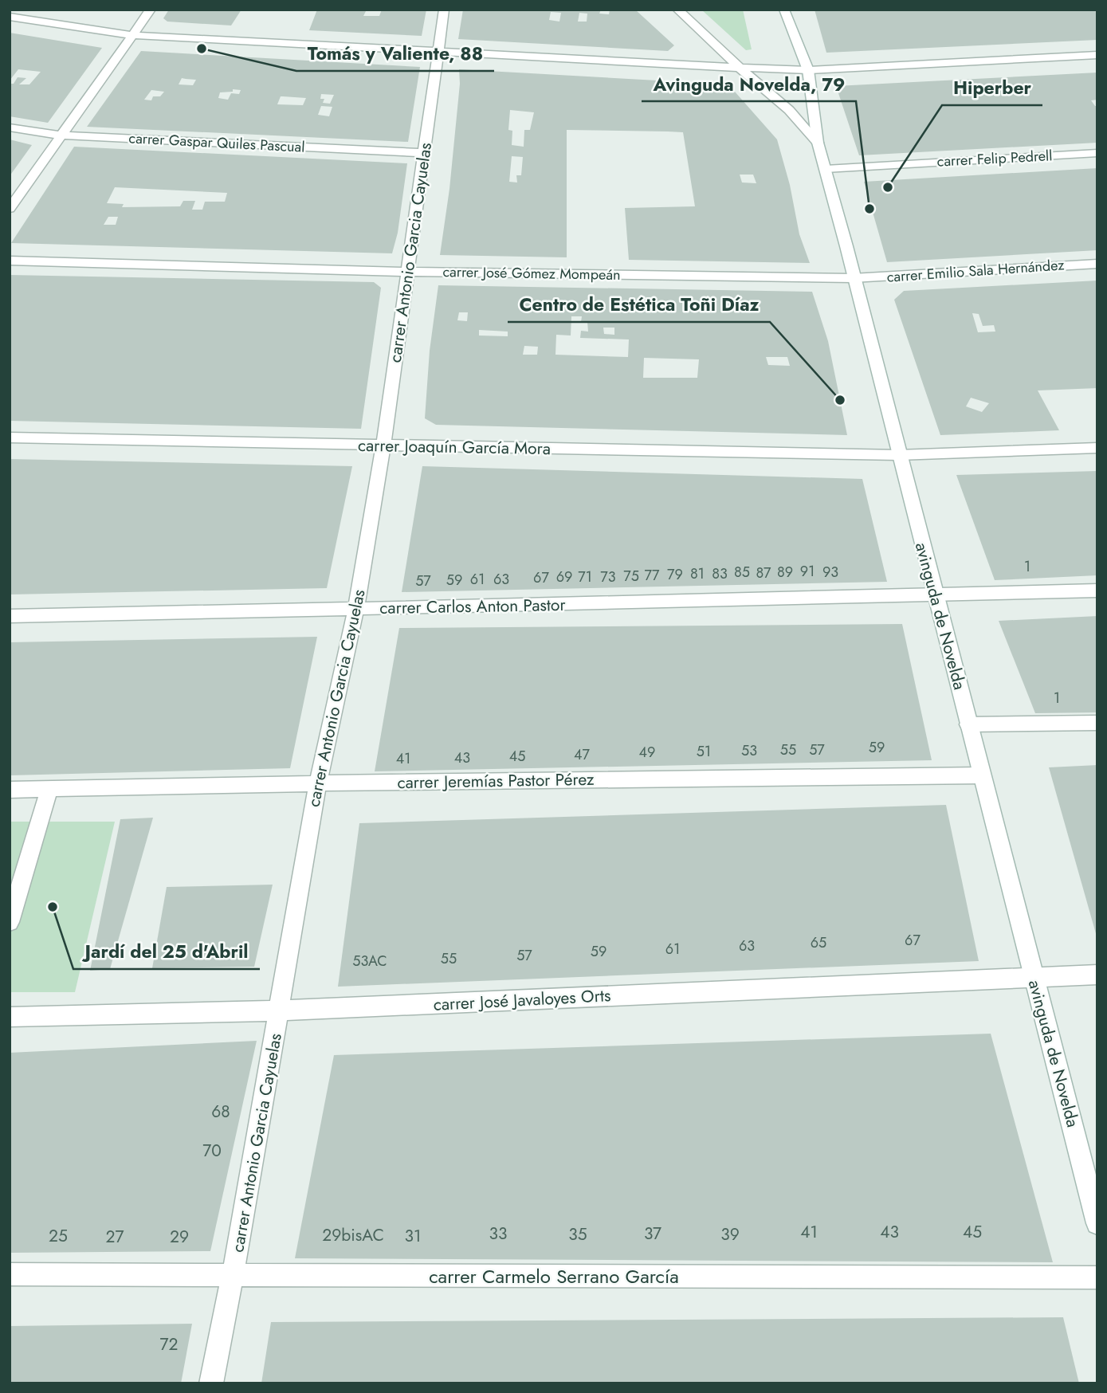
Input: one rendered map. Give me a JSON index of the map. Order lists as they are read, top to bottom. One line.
{"streets":{"street":["carrer Gaspar Quiles Pascual","carrer Felip Pedrell","carrer Antonio Garcia Cayuelas","carrer Emilio Sala Hernández","carrer José Gómez Mompeán","carrer Joaquín García Mora","carrer Carlos Anton Pastor","avinguda de Novelda","carrer Jeremías Pastor Pérez","carrer José Javaloyes Orts","carrer Carmelo Serrano García"]},"crossings":[["carrer Gaspar Quiles Pascual","carrer Antonio Garcia Cayuelas"],["carrer Felip Pedrell","avinguda de Novelda"],["carrer Antonio Garcia Cayuelas","carrer José Gómez Mompeán"],["carrer Antonio Garcia Cayuelas","carrer Joaquín García Mora"],["carrer Antonio Garcia Cayuelas","carrer Carlos Anton Pastor"],["carrer Antonio Garcia Cayuelas","carrer Jeremías Pastor Pérez"],["carrer Antonio Garcia Cayuelas","carrer José Javaloyes Orts"],["carrer Antonio Garcia Cayuelas","carrer Carmelo Serrano García"],["carrer Emilio Sala Hernández","carrer José Gómez Mompeán"],["carrer Emilio Sala Hernández","avinguda de Novelda"],["carrer José Gómez Mompeán","avinguda de Novelda"],["carrer Joaquín García Mora","avinguda de Novelda"],["carrer Carlos Anton Pastor","avinguda de Novelda"],["avinguda de Novelda","carrer Jeremías Pastor Pérez"],["avinguda de Novelda","carrer José Javaloyes Orts"]],"places":["Tomás y Valiente, 88","Hiperber","Avinguda Novelda, 79","Centro de Estética Toñi Díaz","Jardí del 25 d'Abril"],"house_numbers":["1","91","85","89","93","87","81","83","79","77","75","69","71","73","67","61","63","59","57","1","59","55","57","53","51","49","47","45","43","41","67","65","63","61","59","57","55","53AC","68","70","41","43","45","33","37","35","39","29bisAC","25","31","27","29","72"]}
